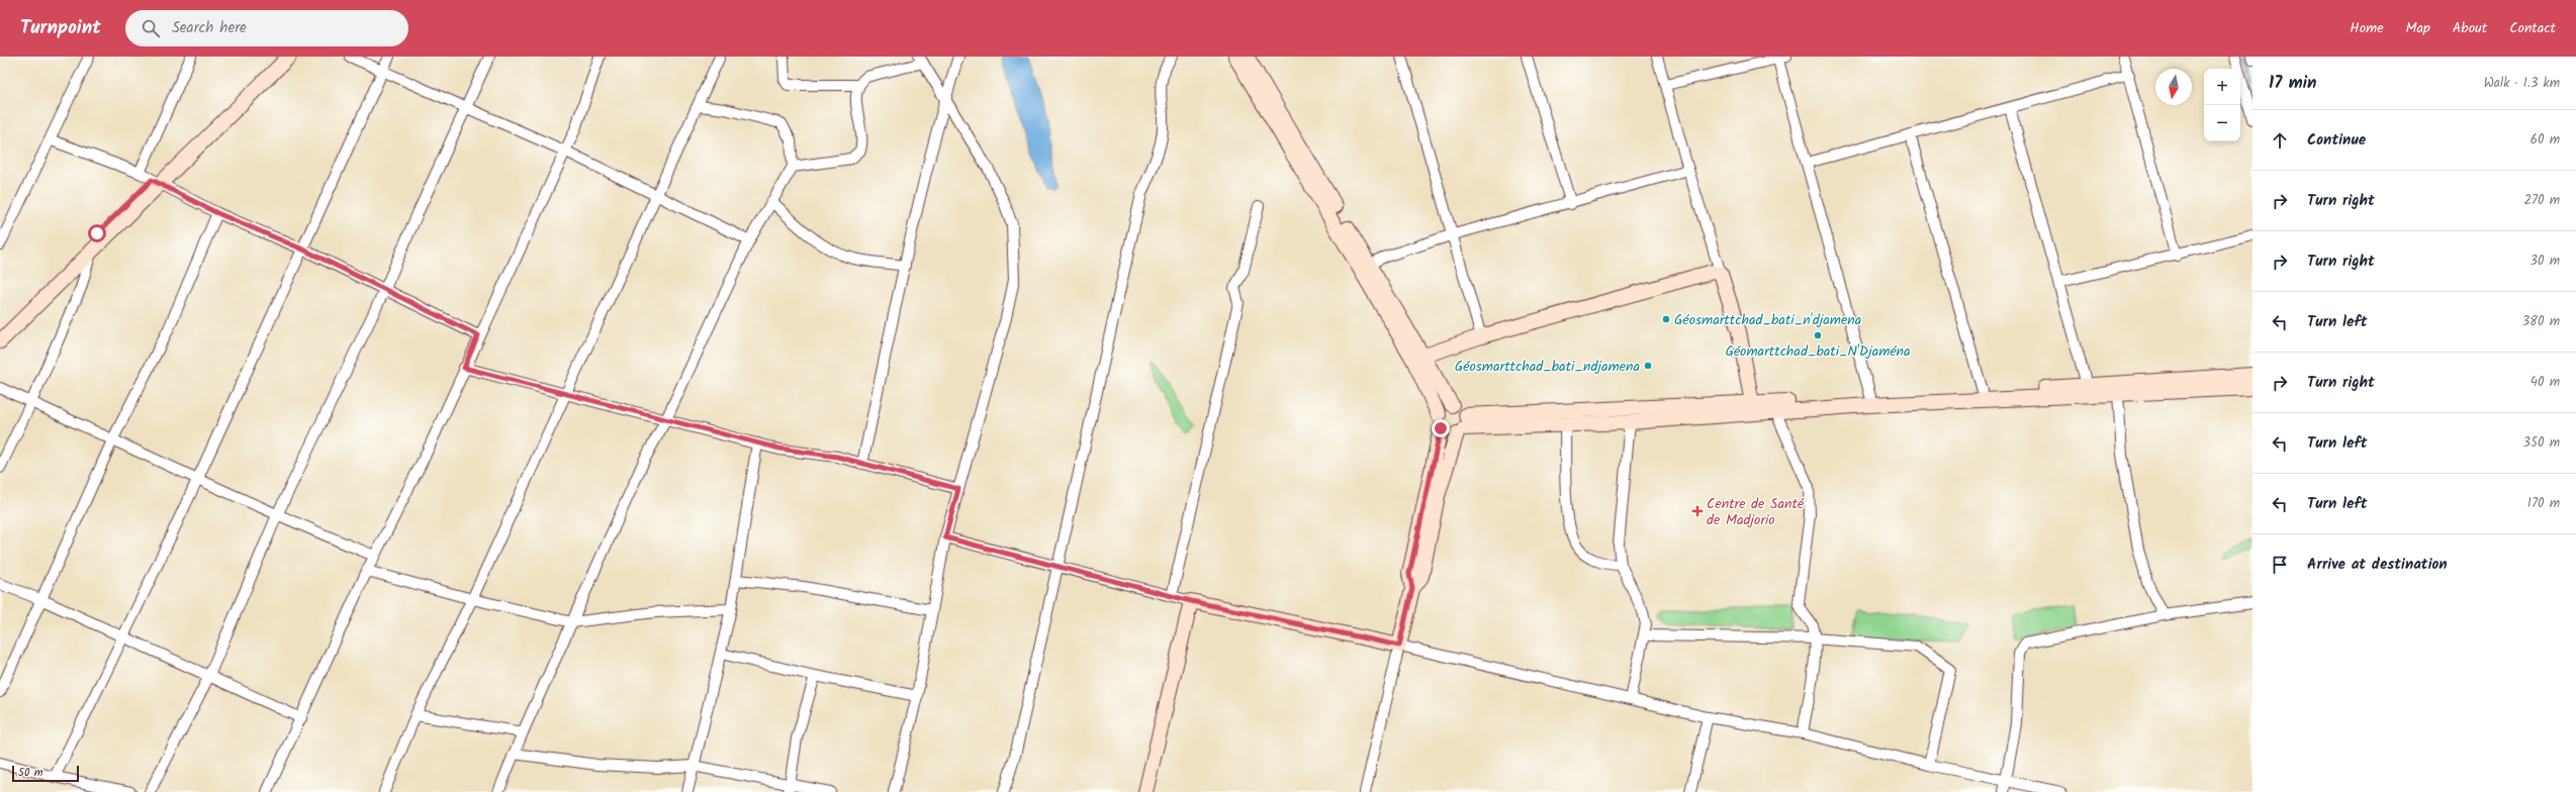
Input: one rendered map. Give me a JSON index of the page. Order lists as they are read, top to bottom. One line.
{"places":{"other":["Géosmarttchad_bati_n'djamena","Géomarttchad_bati_N'Djaména","Géosmarttchad_bati_ndjamena"],"health":["Centre de Santé de Madjorio"]},"scale_bar":"50 m","north":"bottom","page":{"header":"Turnpoint","search":"Search here","nav":["Home","Map","About","Contact"],"heading":["17 min","Walk · 1.3 km"],"map_buttons":["+","−"],"list":[["Continue","60 m"],["Turn right","270 m"],["Turn right","30 m"],["Turn left","380 m"],["Turn right","40 m"],["Turn left","350 m"],["Turn left","170 m"],"Arrive at destination"],"scale":"50 m"}}
